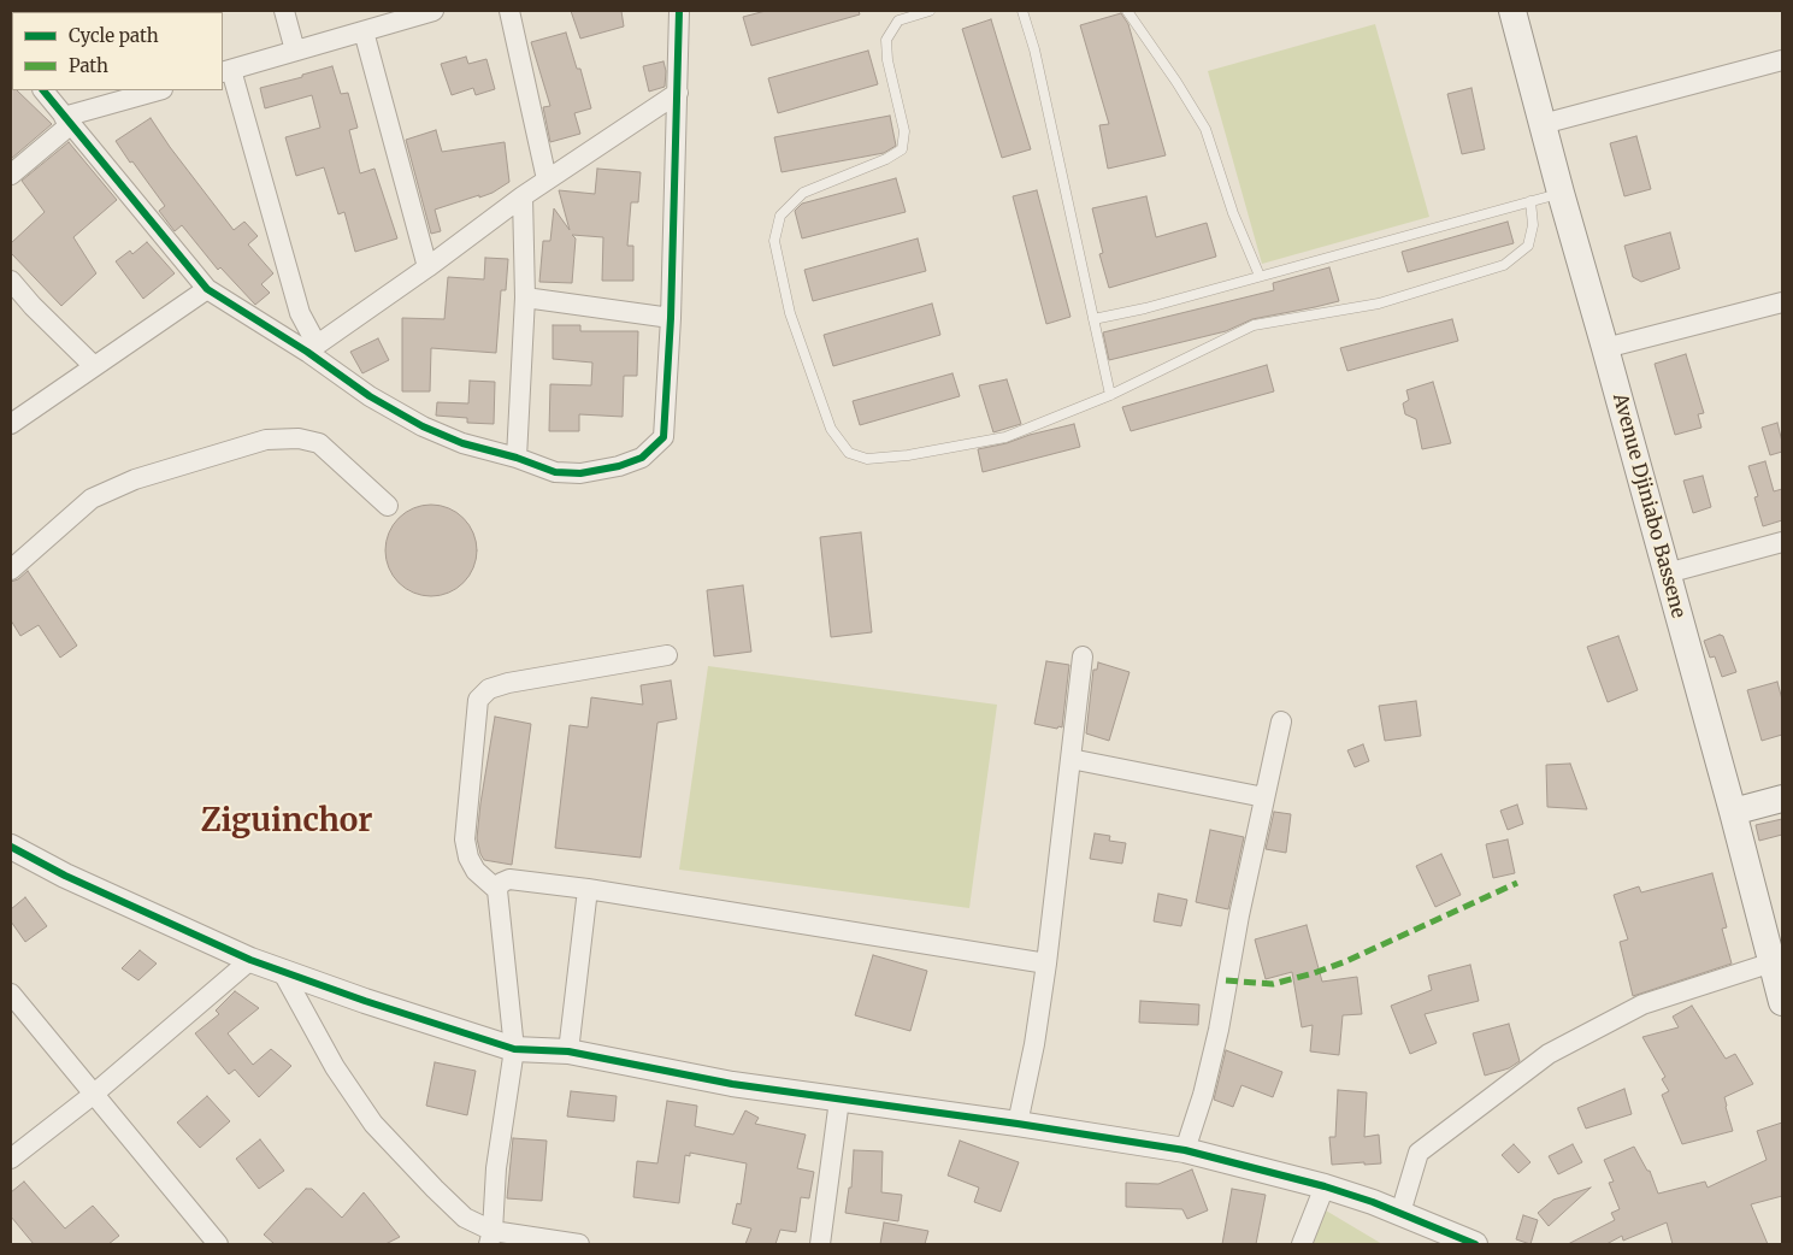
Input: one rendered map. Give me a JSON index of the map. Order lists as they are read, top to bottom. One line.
{"streets":{"main road":["Avenue Djiniabo Bassene"]},"districts":["Ziguinchor"],"legend":["Cycle path","Path"]}
